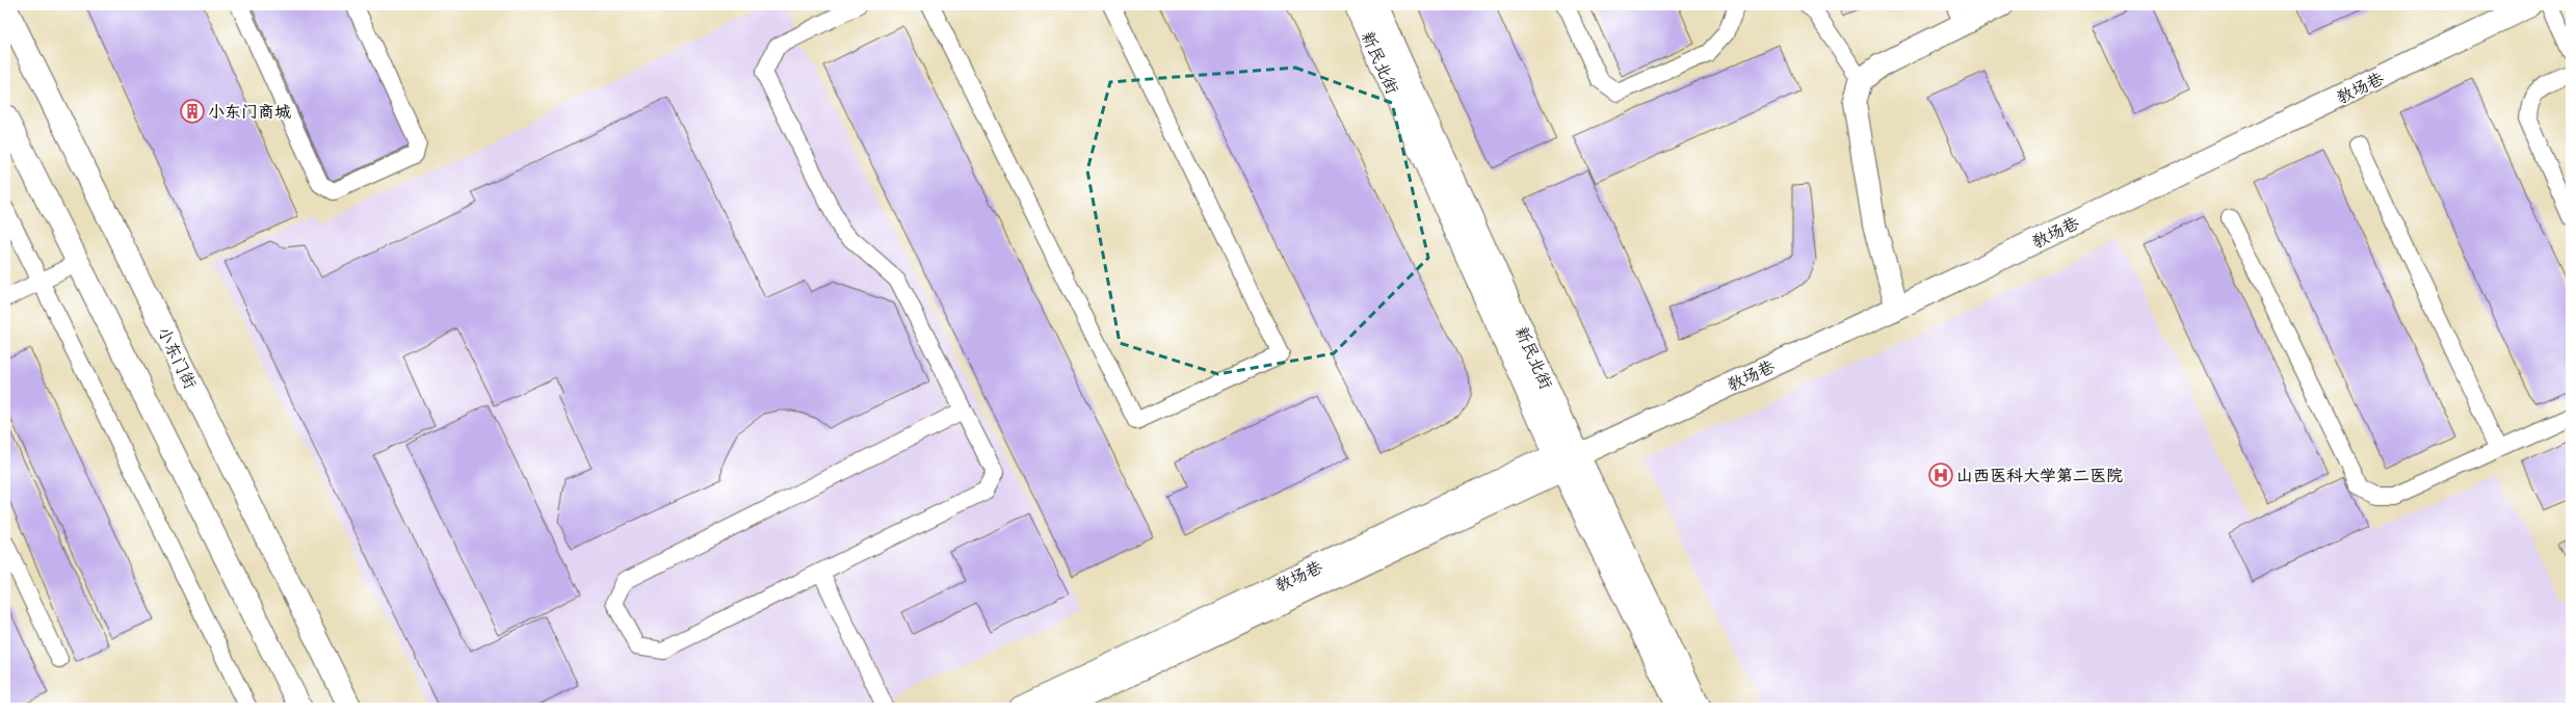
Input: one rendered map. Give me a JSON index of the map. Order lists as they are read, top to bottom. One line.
{"streets":{"street":["新民北街","教场巷","小东门街"]},"crossings":[["新民北街","教场巷"]],"places":{"building":["小东门商城"],"hospital":["山西医科大学第二医院"]}}
